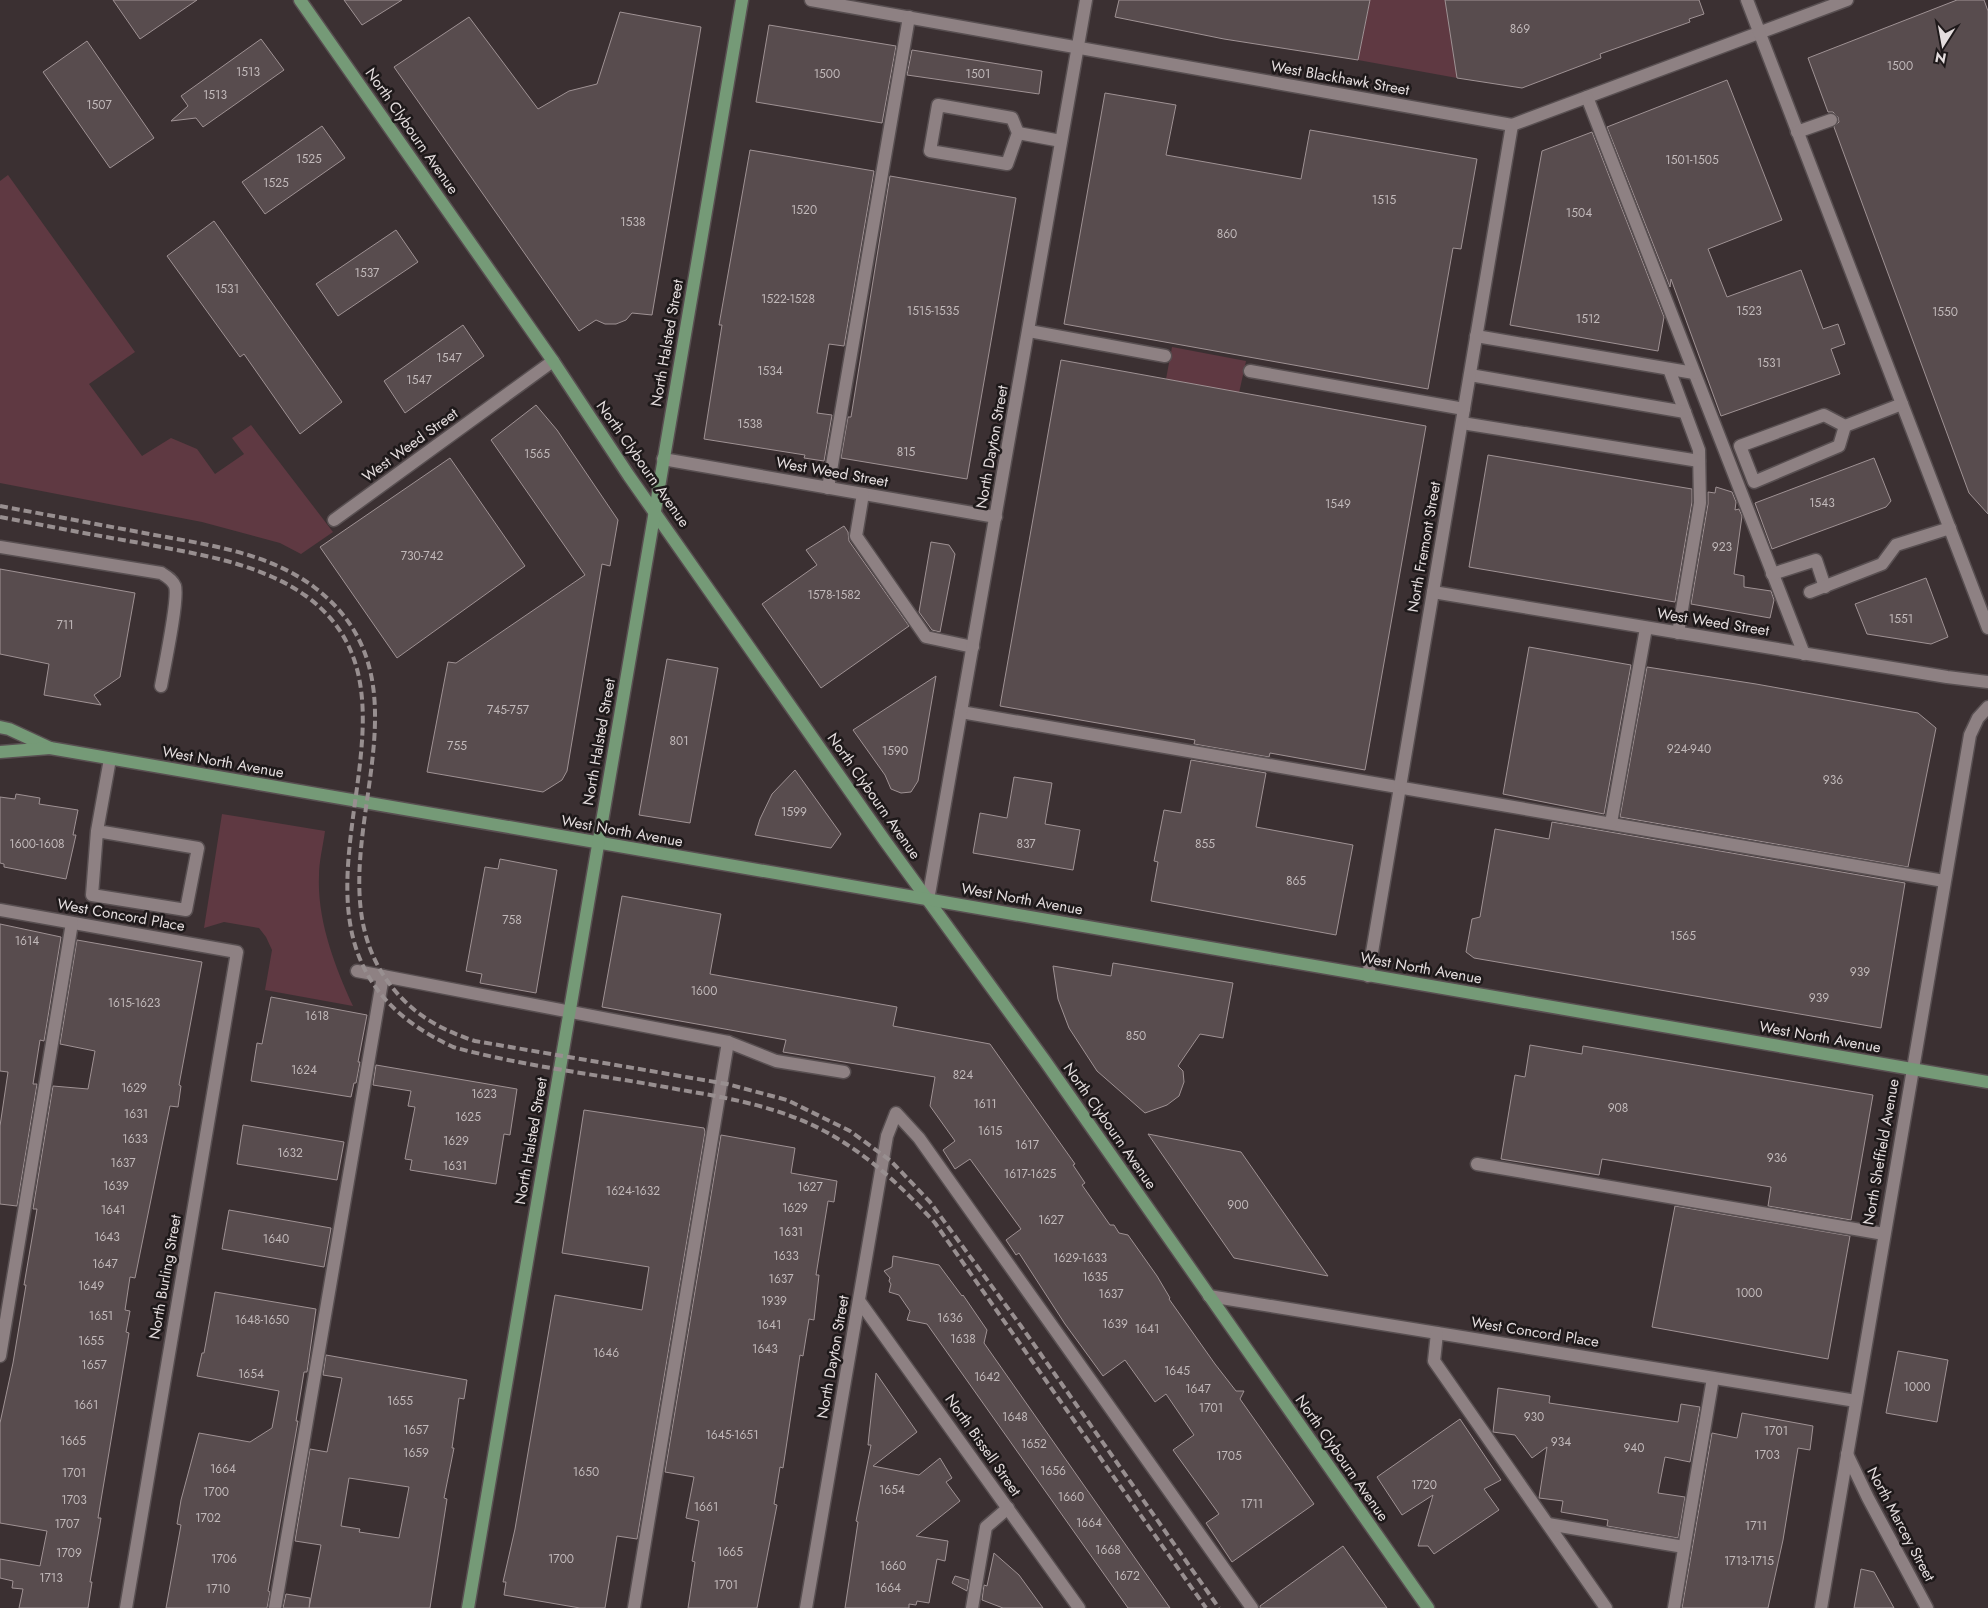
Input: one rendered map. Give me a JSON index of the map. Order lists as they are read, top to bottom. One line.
{"streets":{"main road":["North Clybourn Avenue","North Halsted Street","West North Avenue"],"street":["West Blackhawk Street","West Weed Street","North Dayton Street","North Fremont Street","West Concord Place","North Sheffield Avenue","North Burling Street","North Bissell Street","North Marcey Street"]},"crossings":[["West Blackhawk Street","North Dayton Street"],["West Blackhawk Street","North Fremont Street"],["North Clybourn Avenue","North Halsted Street"],["North Clybourn Avenue","West Weed Street"],["North Clybourn Avenue","North Dayton Street"],["North Clybourn Avenue","West North Avenue"],["North Clybourn Avenue","West Concord Place"],["North Halsted Street","West Weed Street"],["North Halsted Street","West North Avenue"],["West Weed Street","North Dayton Street"],["West Weed Street","North Fremont Street"],["North Dayton Street","West North Avenue"],["North Dayton Street","North Bissell Street"],["North Fremont Street","West North Avenue"],["West North Avenue","North Sheffield Avenue"],["West Concord Place","North Sheffield Avenue"],["West Concord Place","North Burling Street"],["North Sheffield Avenue","North Marcey Street"]],"house_numbers":["869","1500","1513","1500","1501","1513","1507","1525","1501-1505","1525","1515","1520","1504","1538","860","1537","1531","1522-1528","1515-1535","1523","1550","1512","1547","1531","1534","1547","1538","815","1565","1543","1549","923","730-742","1578-1582","1551","711","745-757","801","755","924-940","1590","936","1599","1600-1608","837","855","865","758","1565","1614","939","1600","939","1615-1623","1618","850","1624","824","1629","1623","1611","908","1631","1625","1615","1633","1629","1617","1632","936","1637","1631","1617-1625","1639","1627","1624-1632","900","1629","1641","1627","1631","1643","1640","1633","1629-1633","1647","1635","1637","1649","1000","1637","1939","1651","1636","1648-1650","1639","1641","1641","1638","1655","1643","1646","1657","1645","1654","1642","1000","1647","1655","1661","1701","1648","930","1657","1701","1645-1651","1665","934","1652","940","1659","1703","1705","1664","1656","1650","1701","1720","1654","1700","1660","1703","1711","1661","1702","1664","1707","1711","1668","1665","1709","1706","1700","1713-1715","1660","1672","1713","1701","1664","1710"],"north":"bottom"}
